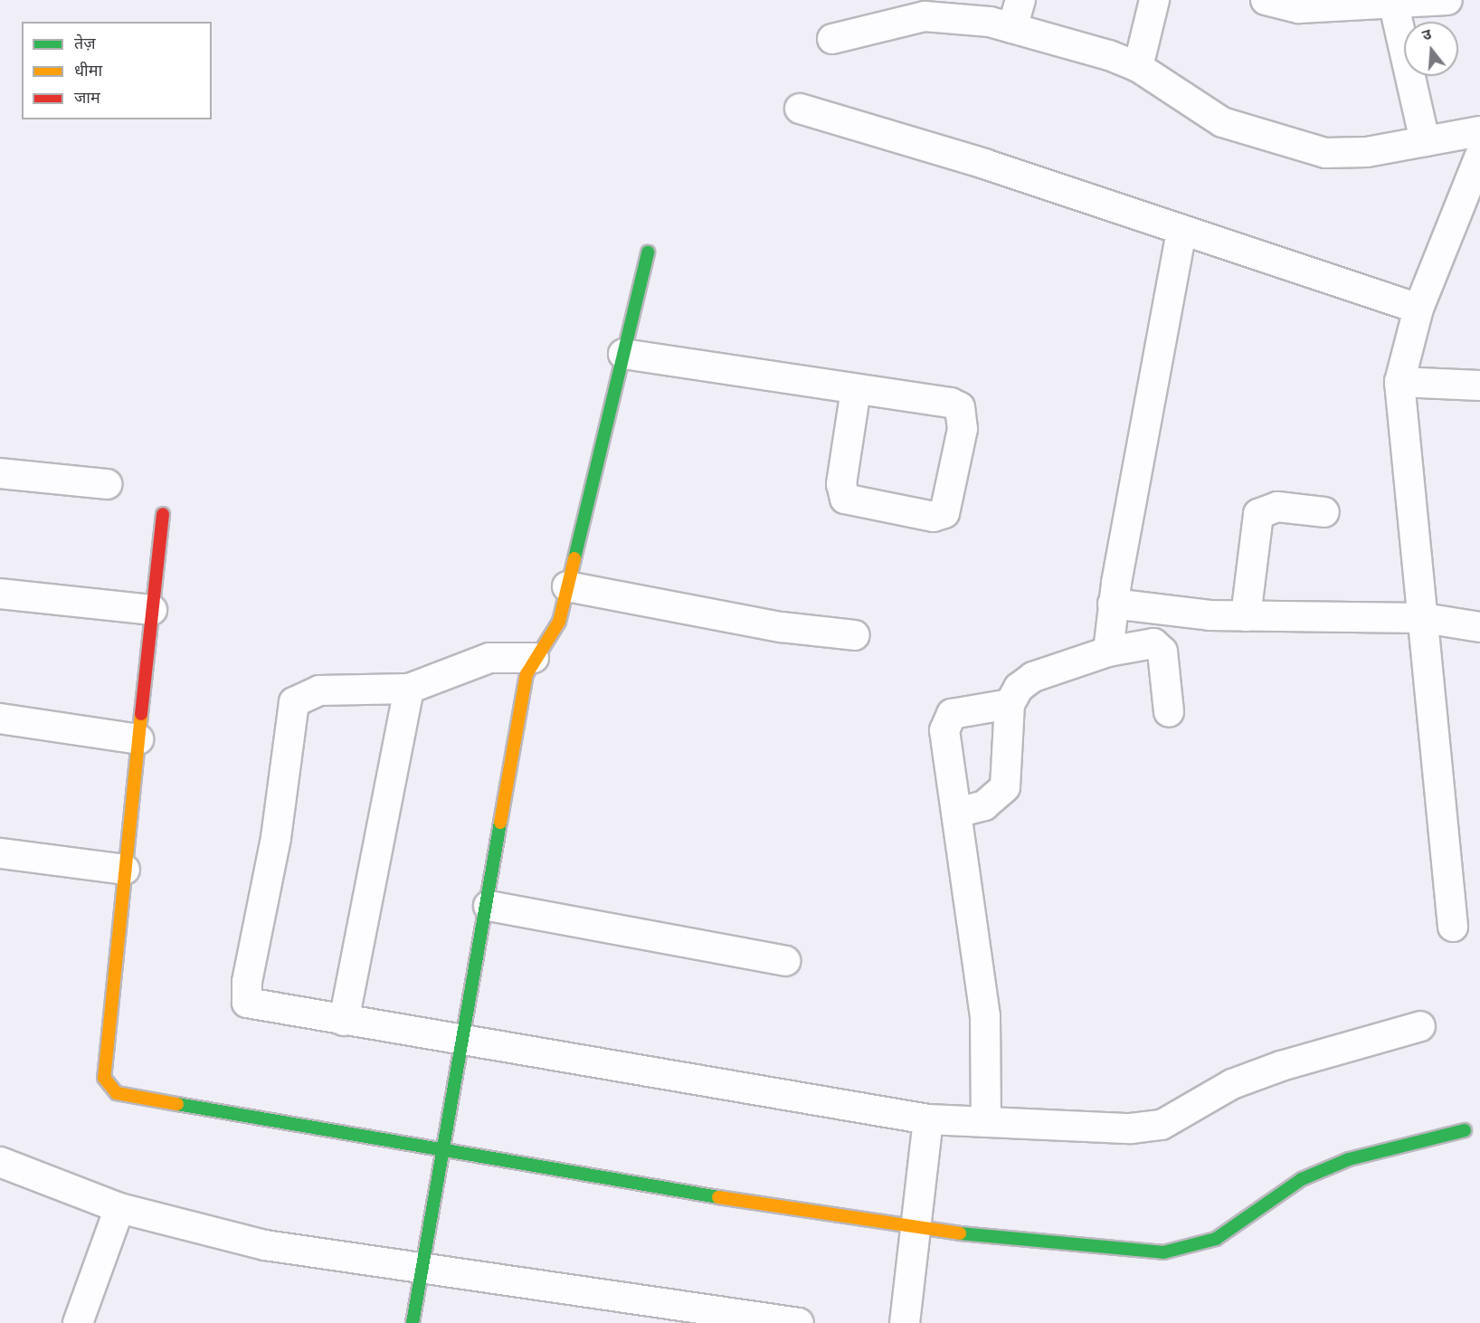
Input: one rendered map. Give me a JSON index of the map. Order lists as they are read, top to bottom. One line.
{"legend":["तेज़","धीमा","जाम"],"north":"top"}
